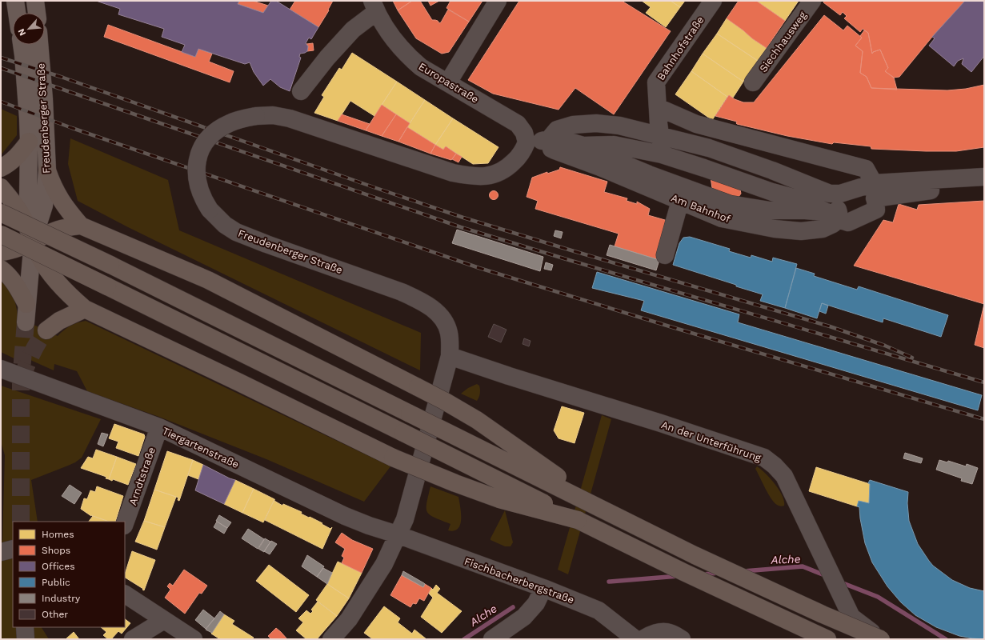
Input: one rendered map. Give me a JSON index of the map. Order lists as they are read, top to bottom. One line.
{"streets":{"main road":["Freudenberger Straße"],"street":["Siechhausweg","Bahnhofstraße","Europastraße","Am Bahnhof","An der Unterführung","Tiergartenstraße","Arndtstraße","Fischbacherbergstraße"]},"crossings":[["Bahnhofstraße","Am Bahnhof"],["Europastraße","Freudenberger Straße"],["Freudenberger Straße","An der Unterführung"],["Freudenberger Straße","Tiergartenstraße"],["Freudenberger Straße","Fischbacherbergstraße"],["Tiergartenstraße","Arndtstraße"],["Tiergartenstraße","Fischbacherbergstraße"]],"water":["Alche"],"legend":["Homes","Shops","Offices","Public","Industry","Other"],"north":"bottom left"}
